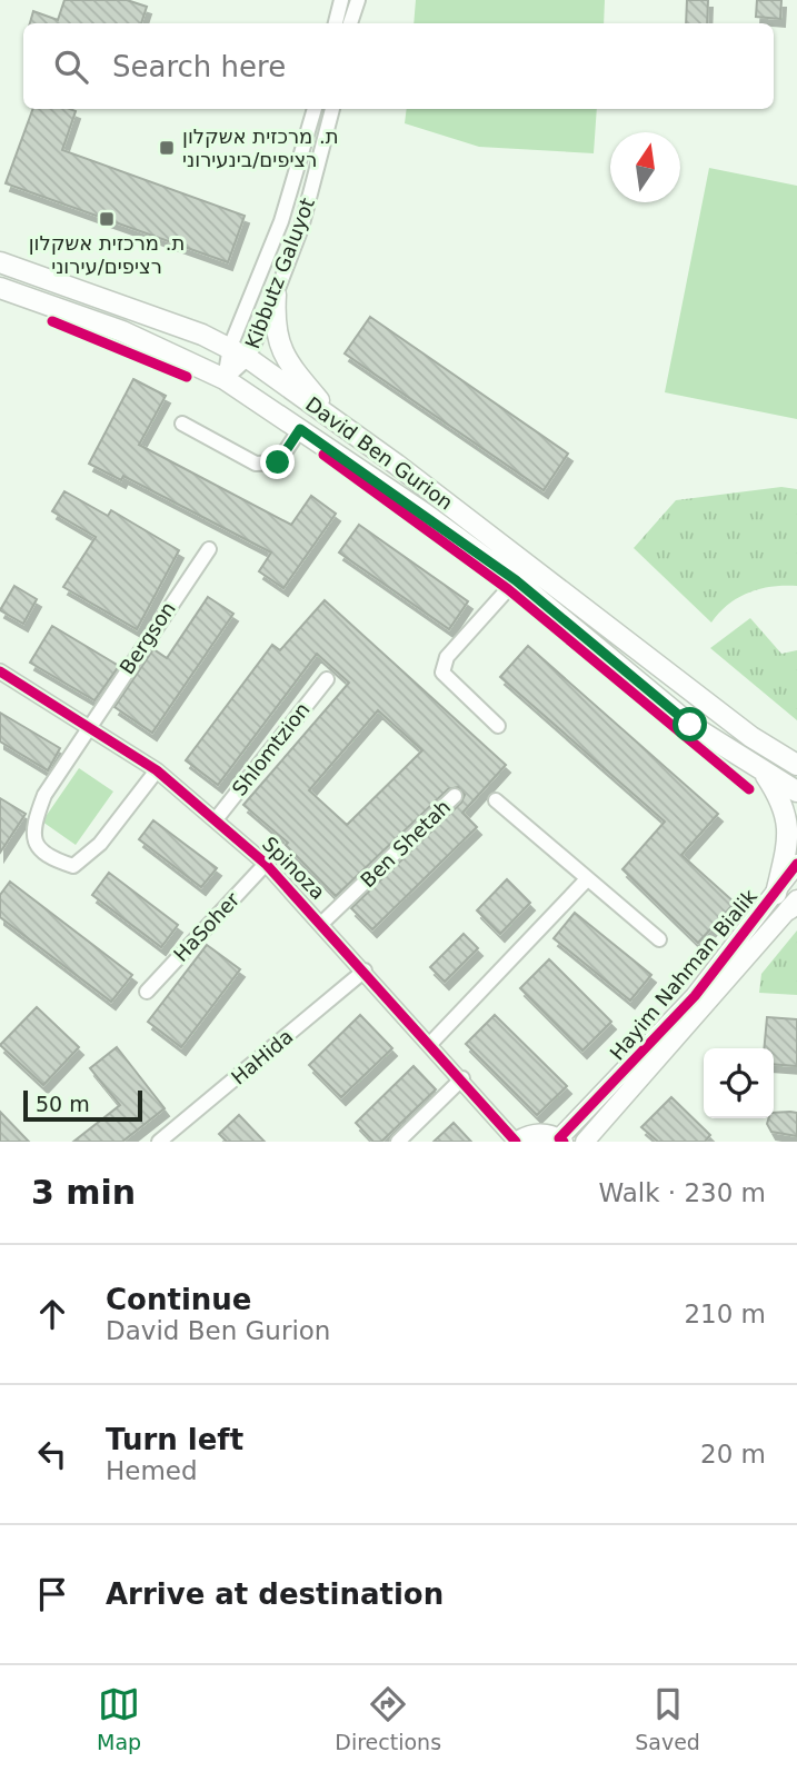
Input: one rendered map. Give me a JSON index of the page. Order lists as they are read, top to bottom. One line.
{"streets":{"main road":["David Ben Gurion"],"street":["Kibbutz Galuyot","Bergson","Shlomtzion","Ben Shetah","Spinoza","HaSoher","Hayim Nahman Bialik","HaHida"]},"crossings":[["Kibbutz Galuyot","David Ben Gurion"],["Bergson","Spinoza"],["Shlomtzion","Spinoza"],["Ben Shetah","Spinoza"],["Spinoza","HaSoher"],["Spinoza","HaHida"]],"places":{"transit":["ת. מרכזית אשקלון רציפים/בינעירוני","ת. מרכזית אשקלון רציפים/עירוני"]},"scale_bar":"50 m","north":"top","page":{"search":"Search here","scale":"50 m","heading":["3 min","Walk · 230 m"],"list":[["Continue","David Ben Gurion","210 m"],["Turn left","Hemed","20 m"],"Arrive at destination"],"nav":["Map","Directions","Saved"]}}
